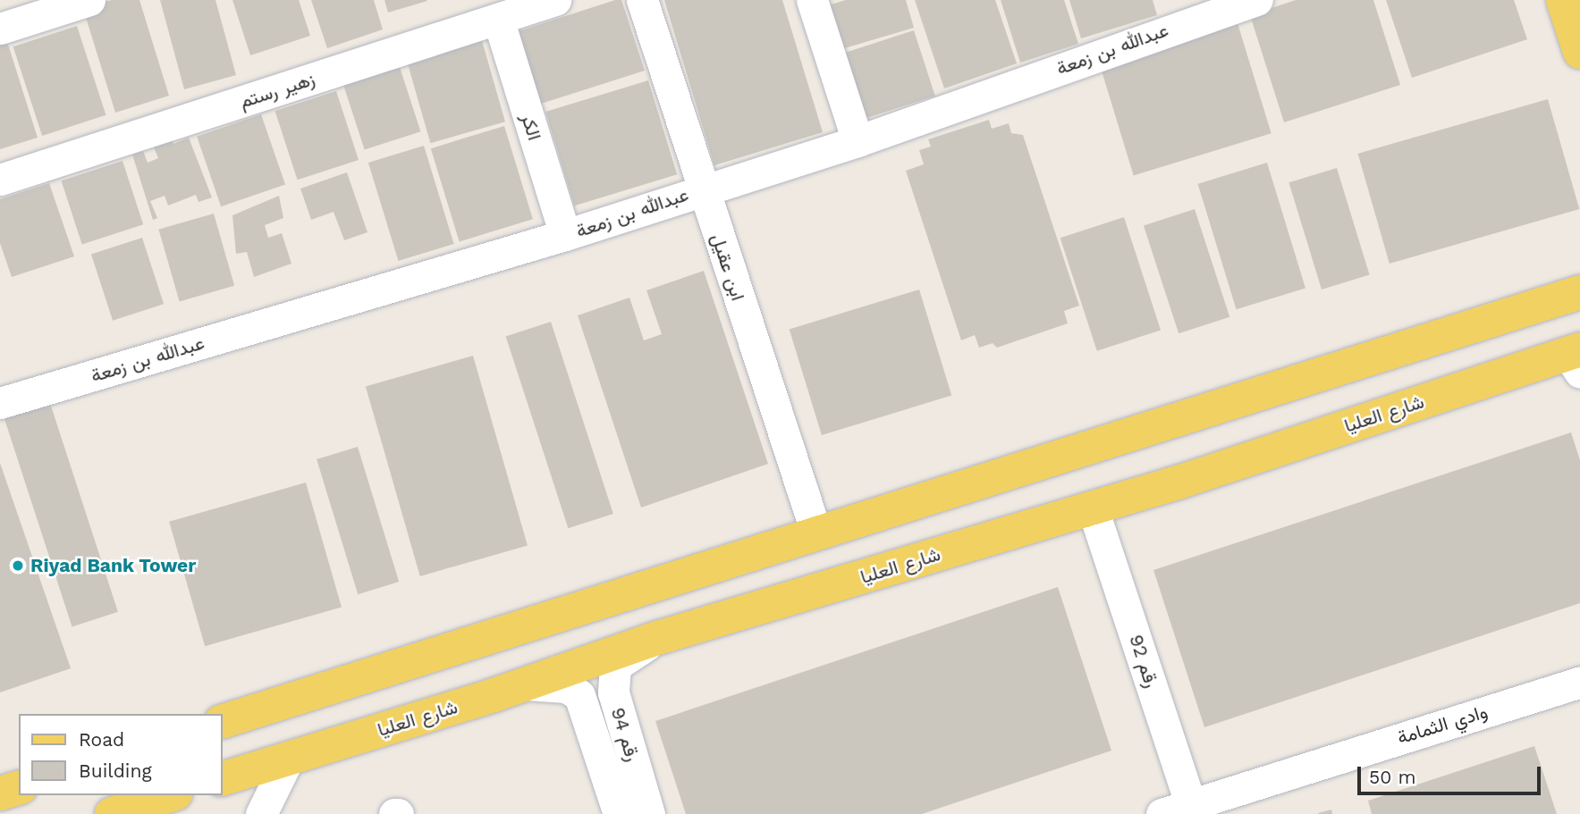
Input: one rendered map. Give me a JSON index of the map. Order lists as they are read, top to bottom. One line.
{"streets":{"main road":["شارع العليا"],"street":["عبدالله بن زمعة","زهير رستم","الكر","ابن عقيل","رقم 92","وادي الثمامة","رقم 94"]},"crossings":[["عبدالله بن زمعة","الكر"],["عبدالله بن زمعة","ابن عقيل"],["زهير رستم","الكر"],["شارع العليا","رقم 92"],["شارع العليا","رقم 94"],["رقم 92","وادي الثمامة"]],"places":["Riyad Bank Tower"],"legend":["Road","Building"],"scale_bar":"50 m"}
